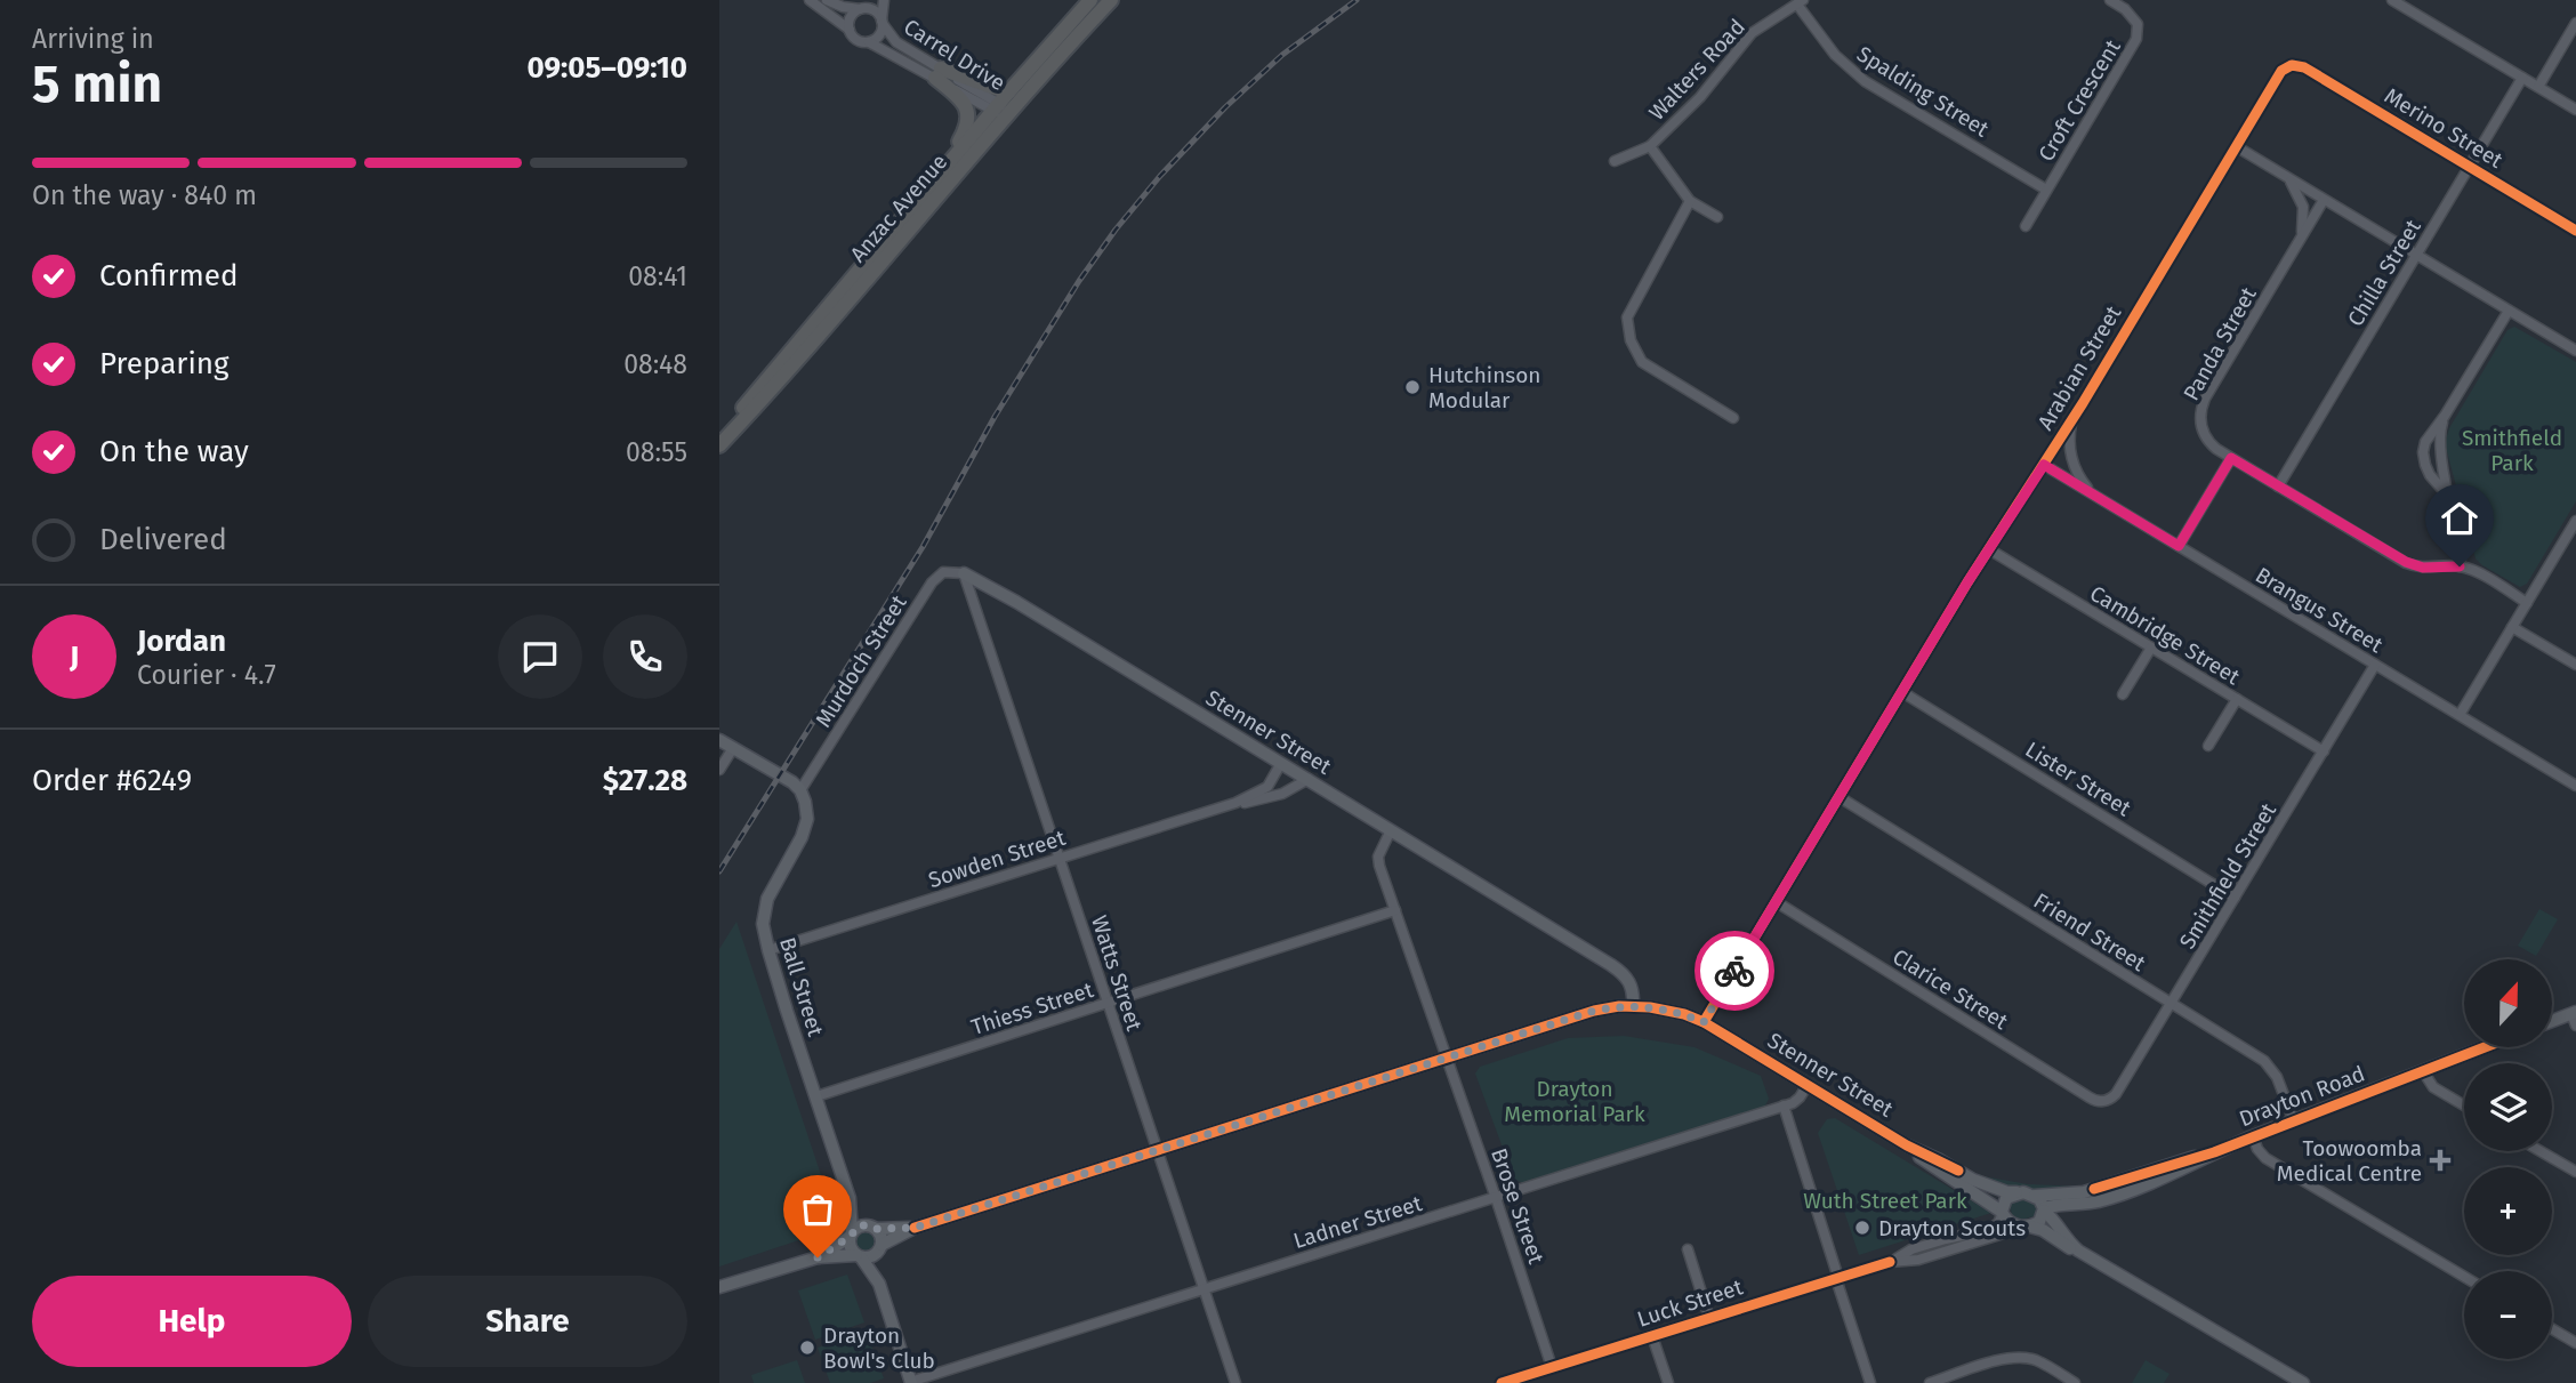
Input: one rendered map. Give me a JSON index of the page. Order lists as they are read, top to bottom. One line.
{"streets":{"highway":["Anzac Avenue"],"main road":["Stenner Street","Ball Street","Drayton Road"],"street":["Carrel Drive","Walters Road","Spalding Street","Croft Crescent","Merino Street","Chilla Street","Panda Street","Arabian Street","Brangus Street","Cambridge Street","Murdoch Street","Lister Street","Sowden Street","Smithfield Street","Friend Street","Watts Street","Clarice Street","Thiess Street","Brose Street","Ladner Street","Luck Street"]},"crossings":[["Carrel Drive","Anzac Avenue"],["Walters Road","Spalding Street"],["Spalding Street","Croft Crescent"],["Merino Street","Chilla Street"],["Merino Street","Arabian Street"],["Chilla Street","Panda Street"],["Arabian Street","Brangus Street"],["Arabian Street","Cambridge Street"],["Arabian Street","Stenner Street"],["Arabian Street","Lister Street"],["Arabian Street","Friend Street"],["Arabian Street","Clarice Street"],["Brangus Street","Smithfield Street"],["Cambridge Street","Smithfield Street"],["Murdoch Street","Stenner Street"],["Murdoch Street","Watts Street"],["Murdoch Street","Ball Street"],["Stenner Street","Sowden Street"],["Stenner Street","Watts Street"],["Stenner Street","Drayton Road"],["Stenner Street","Brose Street"],["Stenner Street","Ladner Street"],["Stenner Street","Luck Street"],["Lister Street","Smithfield Street"],["Sowden Street","Watts Street"],["Sowden Street","Ball Street"],["Smithfield Street","Friend Street"],["Smithfield Street","Clarice Street"],["Friend Street","Drayton Road"],["Watts Street","Thiess Street"],["Watts Street","Ladner Street"],["Ball Street","Thiess Street"],["Thiess Street","Brose Street"],["Drayton Road","Luck Street"],["Brose Street","Ladner Street"],["Brose Street","Luck Street"]],"parks":["Smithfield Park","Drayton Memorial Park","Wuth Street Park"],"places":{"other":["Hutchinson Modular","Drayton Scouts","Drayton Bowl's Club"],"health":["Toowoomba Medical Centre"]},"north":"top","page":{"heading":["5 min","Arriving in","09:05–09:10"],"panel":["Jordan","Courier · 4.7","Order #6249","$27.28"],"bar":"On the way · 840 m","list":[["Confirmed","08:41"],["Preparing","08:48"],["On the way","08:55"],"Delivered"],"round":"J","map_buttons":["+","−"],"buttons":["Help","Share"]}}
